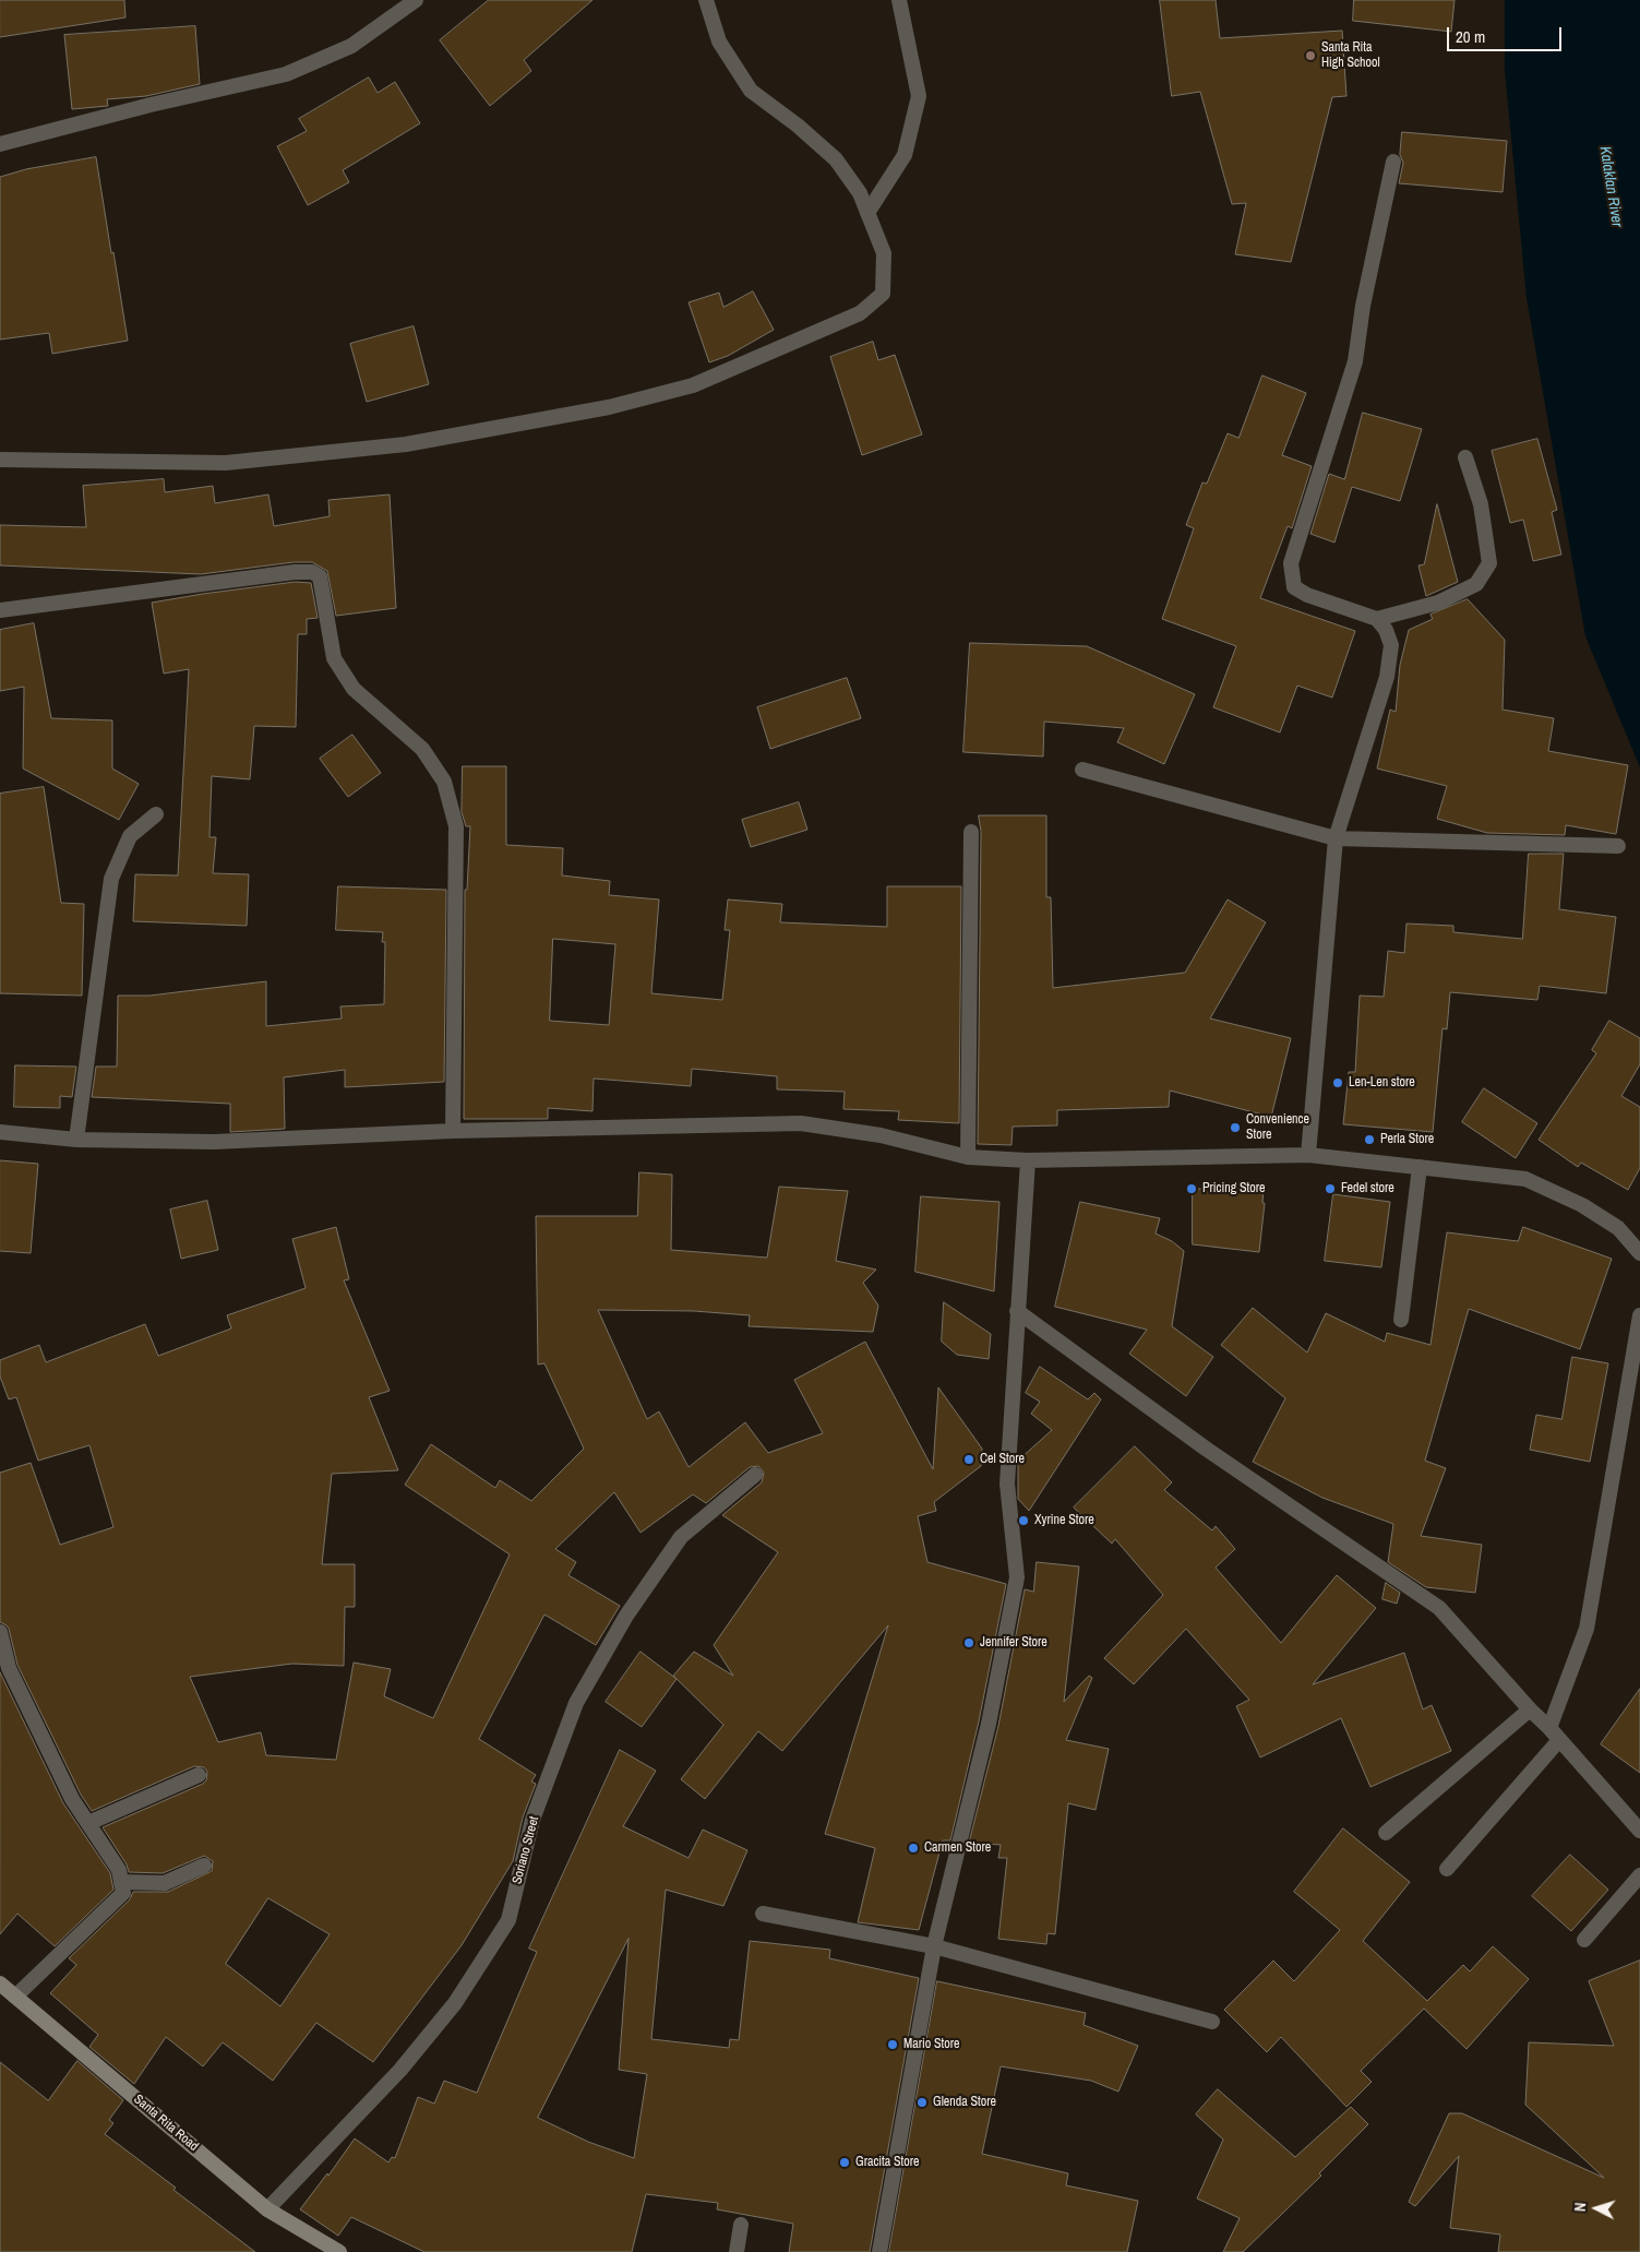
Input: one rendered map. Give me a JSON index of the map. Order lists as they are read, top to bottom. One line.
{"streets":{"main road":["Santa Rita Road"],"street":["Soriano Street"]},"crossings":[["Soriano Street","Santa Rita Road"]],"water":["Kalaklan River"],"places":["Santa Rita High School","Len-Len store","Convenience Store","Perla Store","Pricing Store","Fedel store","Cel Store","Xyrine Store","Jennifer Store","Carmen Store","Mario Store","Glenda Store","Gracita Store"],"scale_bar":"20 m","north":"left"}
